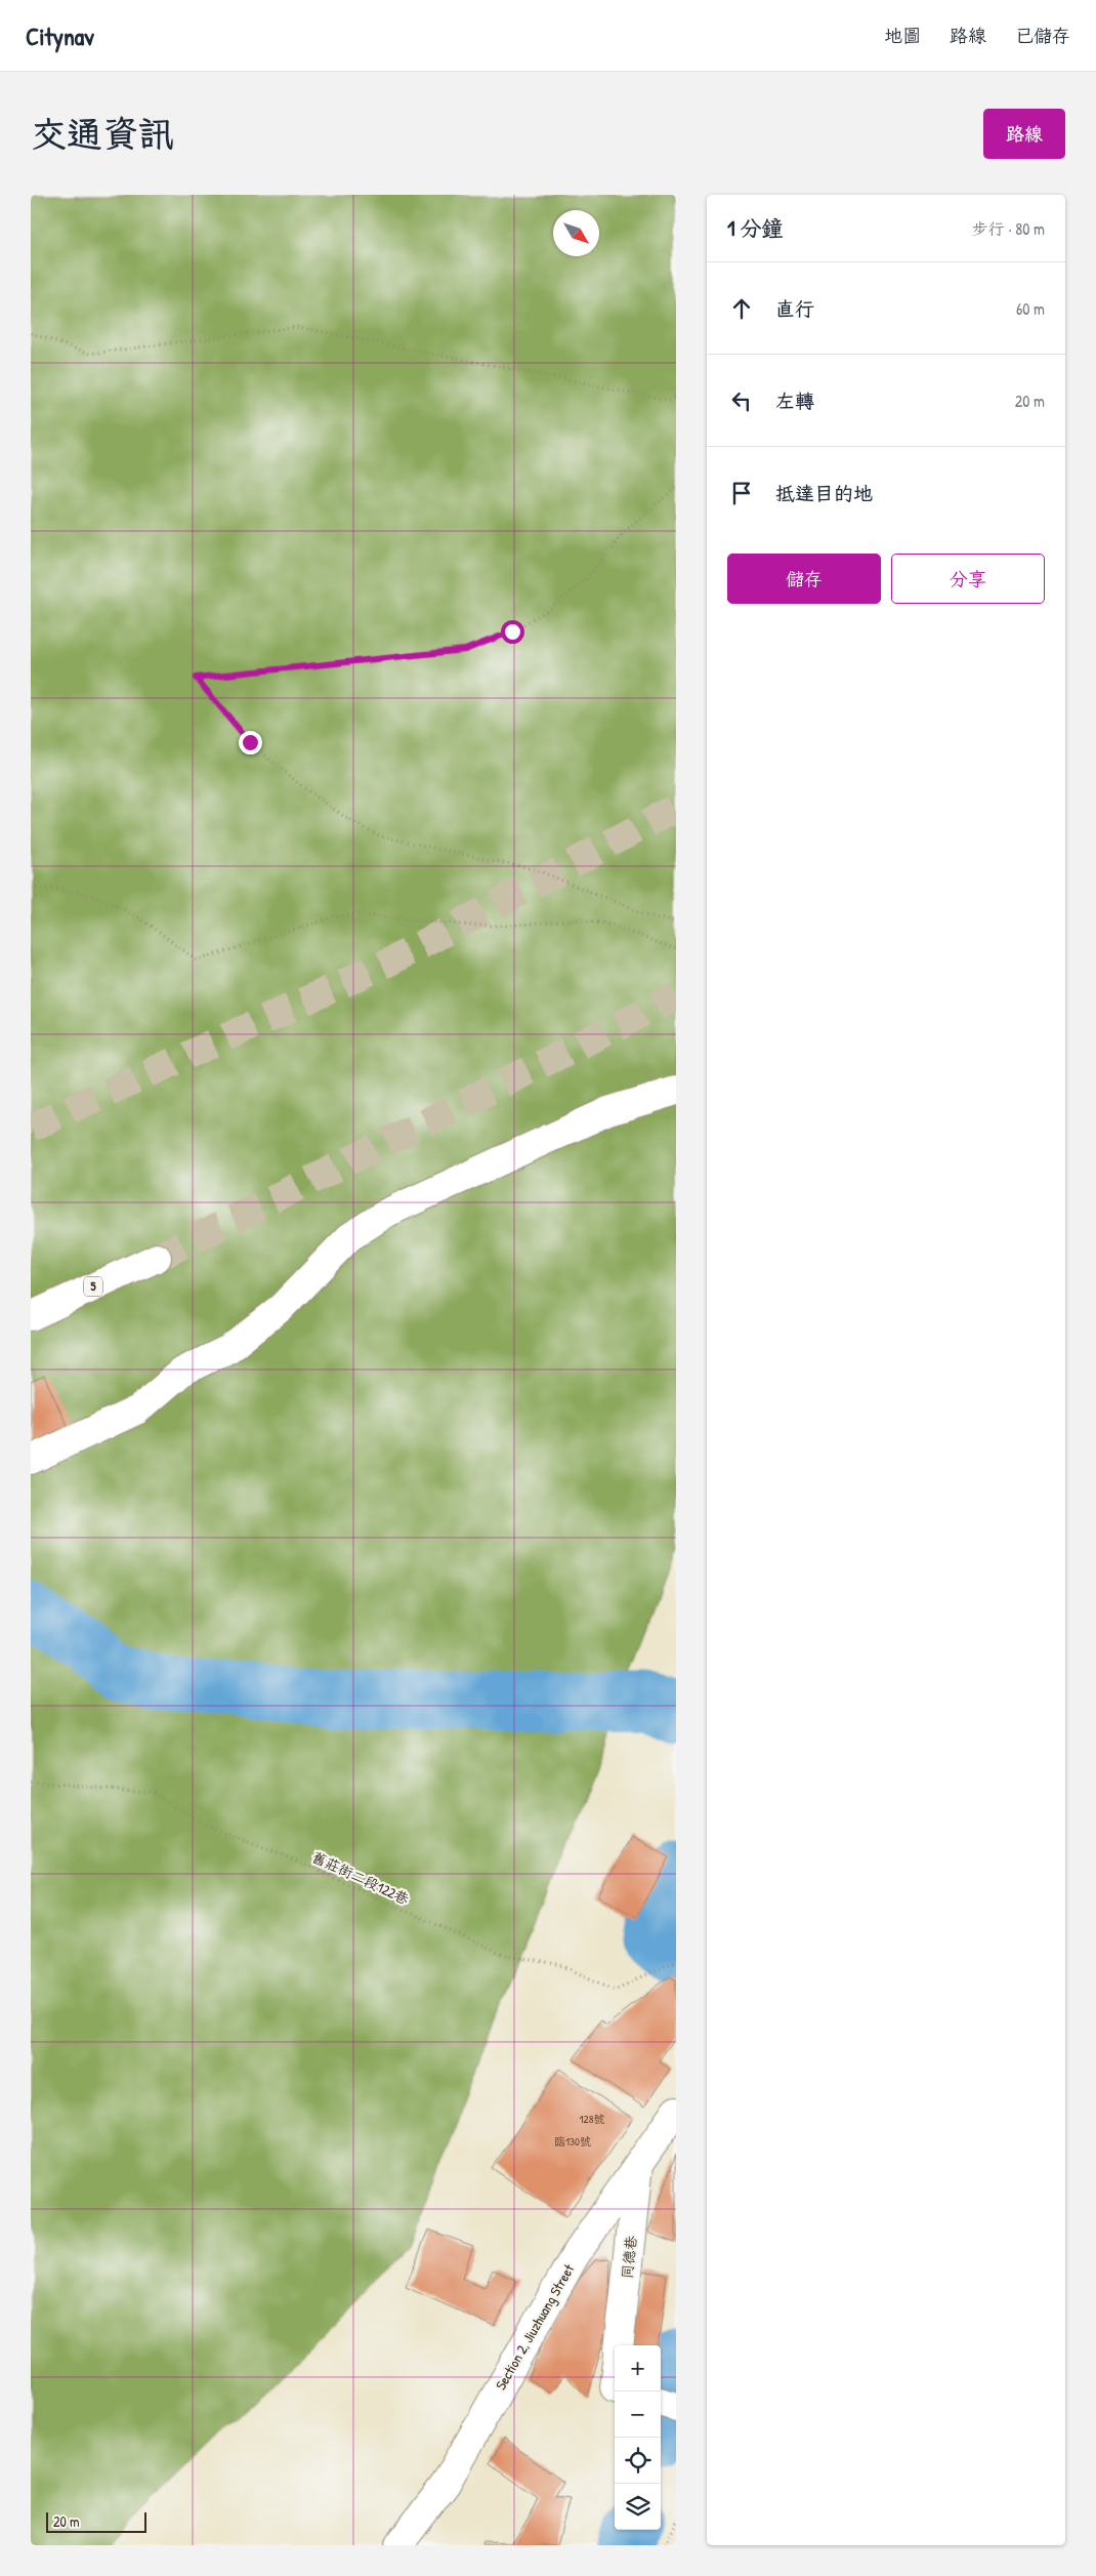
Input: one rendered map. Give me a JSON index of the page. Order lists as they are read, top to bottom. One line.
{"streets":{"main road":["5","同德巷","Section 2, Jiuzhuang Street"],"path":["舊莊街二段122巷"]},"crossings":[["同德巷","Section 2, Jiuzhuang Street"]],"house_numbers":["128號","臨130號"],"scale_bar":"20 m","north":"bottom right","page":{"header":"Citynav","nav":["地圖","路線","已儲存"],"buttons":["路線",["儲存","分享"]],"title":"交通資訊","heading":["1 分鐘","步行 · 80 m"],"list":[["直行","60 m"],["左轉","20 m"],"抵達目的地"],"map_buttons":["+","−"],"scale":"20 m"}}
